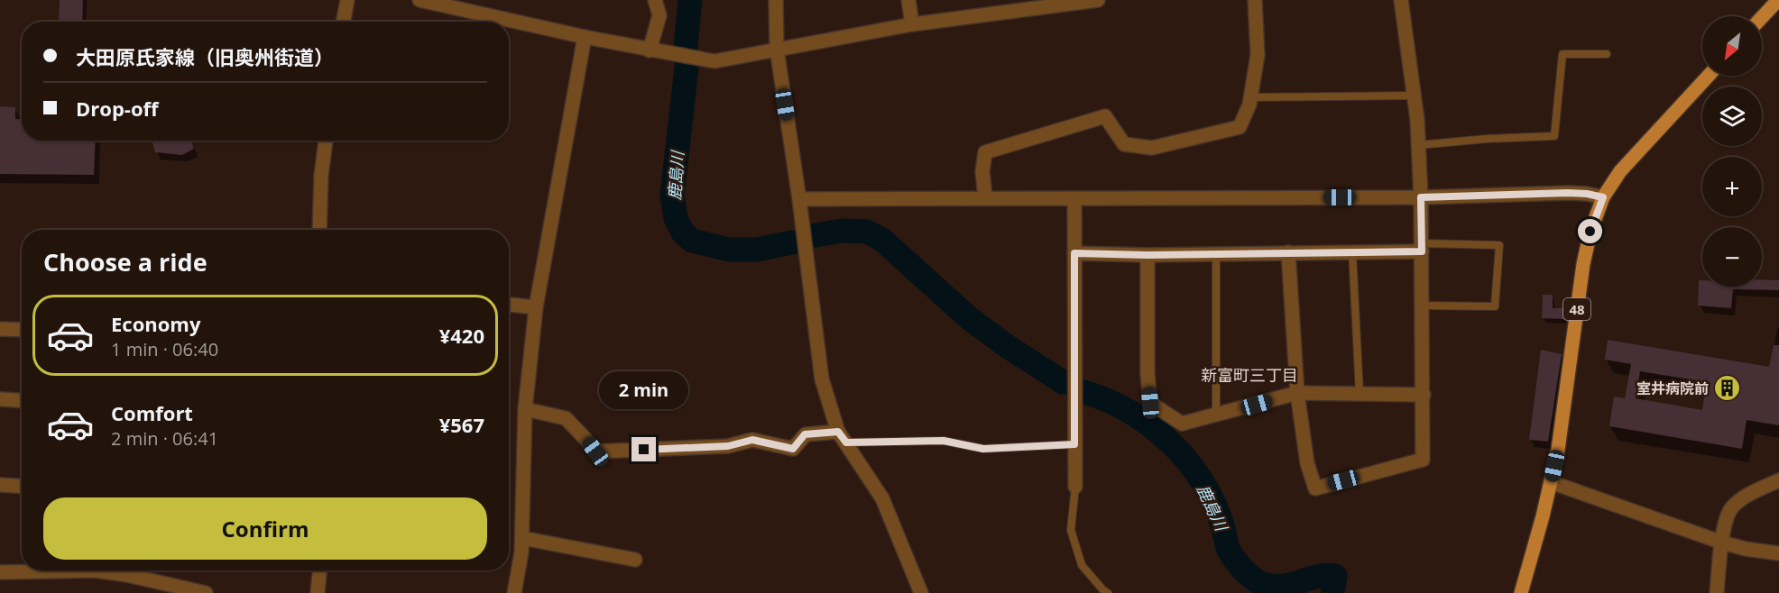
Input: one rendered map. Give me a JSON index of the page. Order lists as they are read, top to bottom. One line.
{"streets":{"main road":["48"]},"districts":["新富町三丁目"],"water":["鹿島川"],"places":{"building":["室井病院前"]},"north":"bottom left","page":{"map_buttons":["+","−"],"banner":["大田原氏家線（旧奥州街道）","Drop-off"],"heading":"Choose a ride","list":[{"name":"Economy","note":"1 min · 06:40","value":"¥420"},{"name":"Comfort","note":"2 min · 06:41","value":"¥567"}],"bubble":"2 min","buttons":"Confirm"}}
